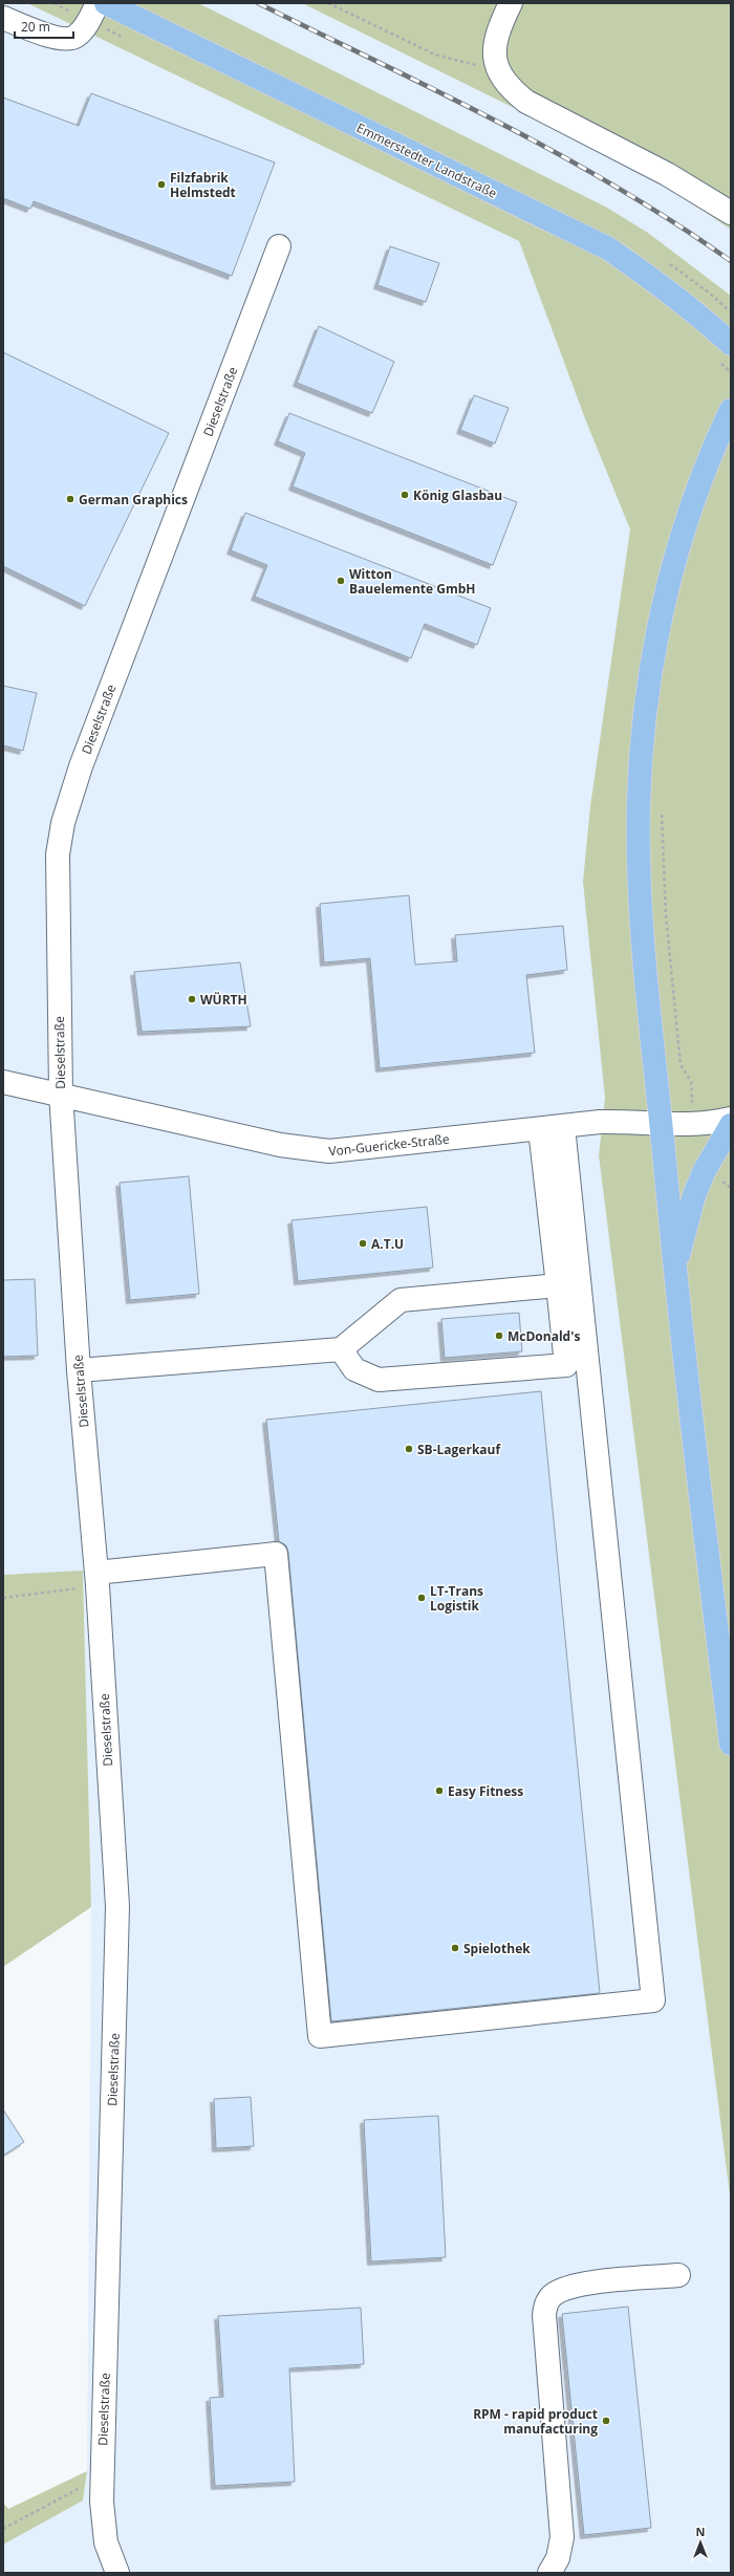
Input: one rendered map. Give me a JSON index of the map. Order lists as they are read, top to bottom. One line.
{"streets":{"main road":["Emmerstedter Landstraße"],"street":["Dieselstraße","Von-Guericke-Straße"]},"crossings":[["Dieselstraße","Von-Guericke-Straße"]],"places":["Filzfabrik Helmstedt","König Glasbau","German Graphics","Witton Bauelemente GmbH","WÜRTH","A.T.U","McDonald's","SB-Lagerkauf","LT-Trans Logistik","Easy Fitness","Spielothek","RPM - rapid product manufacturing"],"scale_bar":"20 m","north":"top"}
